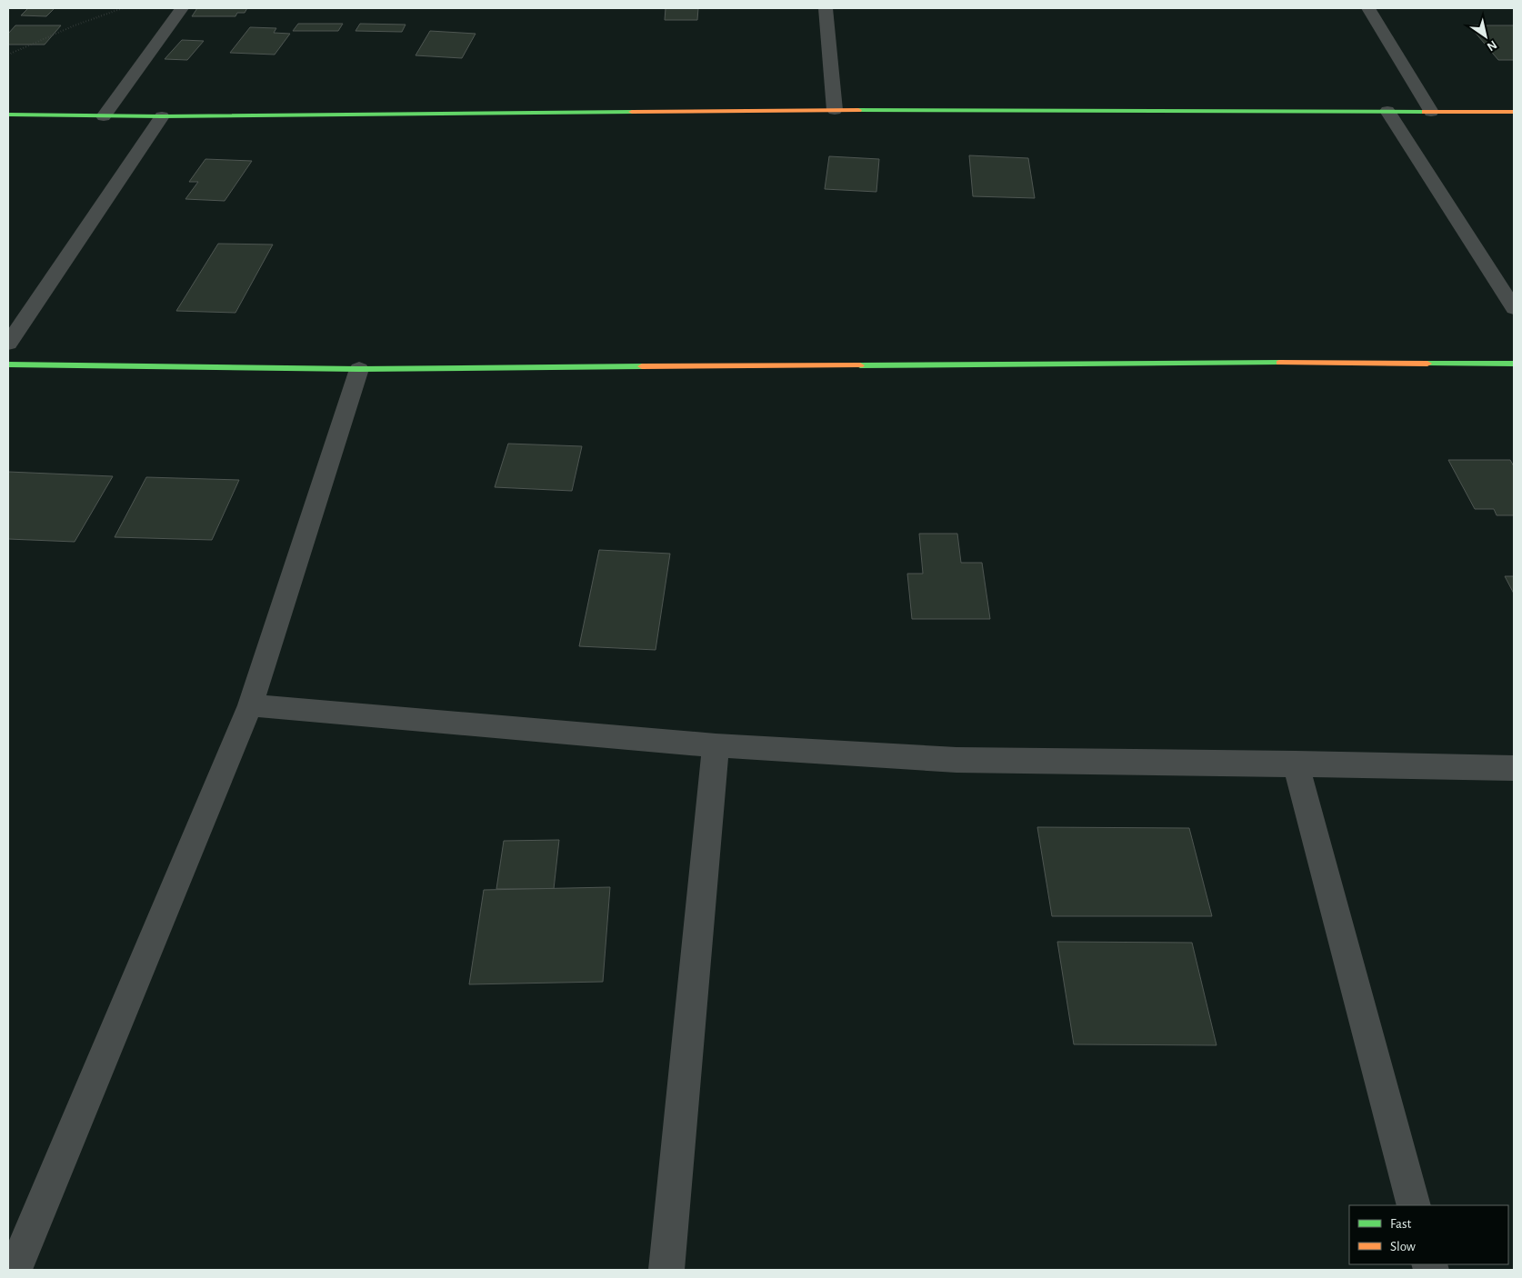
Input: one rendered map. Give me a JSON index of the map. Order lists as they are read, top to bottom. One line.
{"legend":["Fast","Slow"],"north":"bottom right"}
